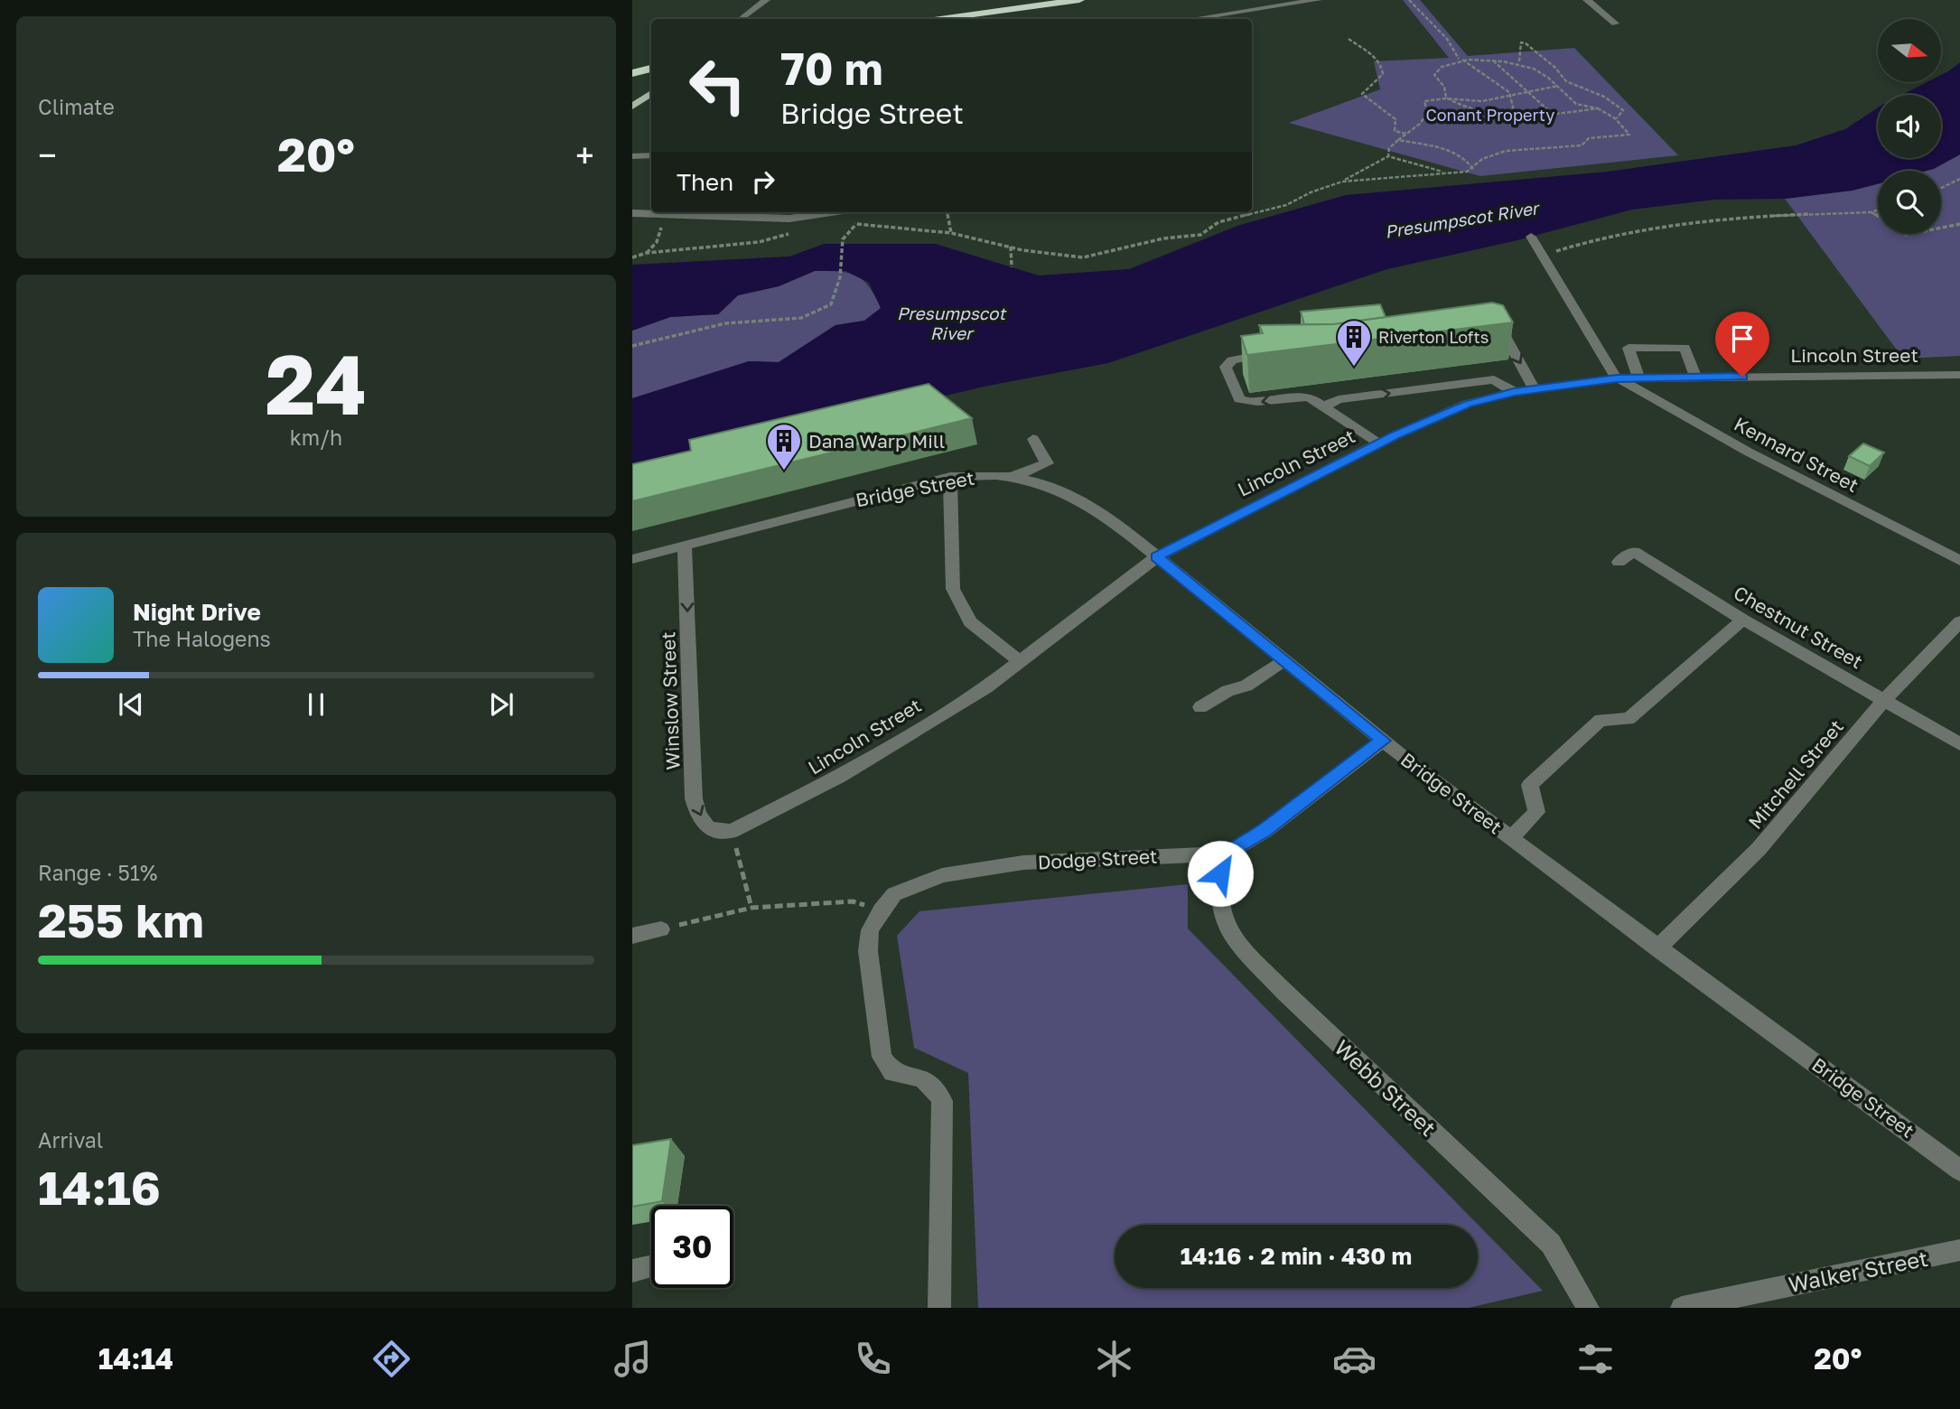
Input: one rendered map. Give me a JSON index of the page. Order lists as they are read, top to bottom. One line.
{"streets":{"street":["Lincoln Street","Kennard Street","Bridge Street","Chestnut Street","Winslow Street","Mitchell Street","Dodge Street","Webb Street","Walker Street"]},"crossings":[["Lincoln Street","Kennard Street"],["Lincoln Street","Bridge Street"],["Lincoln Street","Winslow Street"],["Bridge Street","Winslow Street"],["Bridge Street","Mitchell Street"],["Bridge Street","Dodge Street"],["Chestnut Street","Mitchell Street"],["Dodge Street","Webb Street"]],"one_way":["Winslow Street"],"water":["Presumpscot River"],"parks":["Conant Property"],"places":{"building":["Riverton Lofts","Dana Warp Mill"]},"north":"right","page":{"tile":["Climate",["24","km/h"],["Range · 51%","255 km"],["Arrival","14:16"]],"turn":["70 m","Bridge Street"],"heat":["−","20°","+"],"then":"Then","song":["Night Drive","The Halogens"],"limit":"30","trip":"14:16 · 2 min · 430 m","tabs":["14:14","20°"]}}
